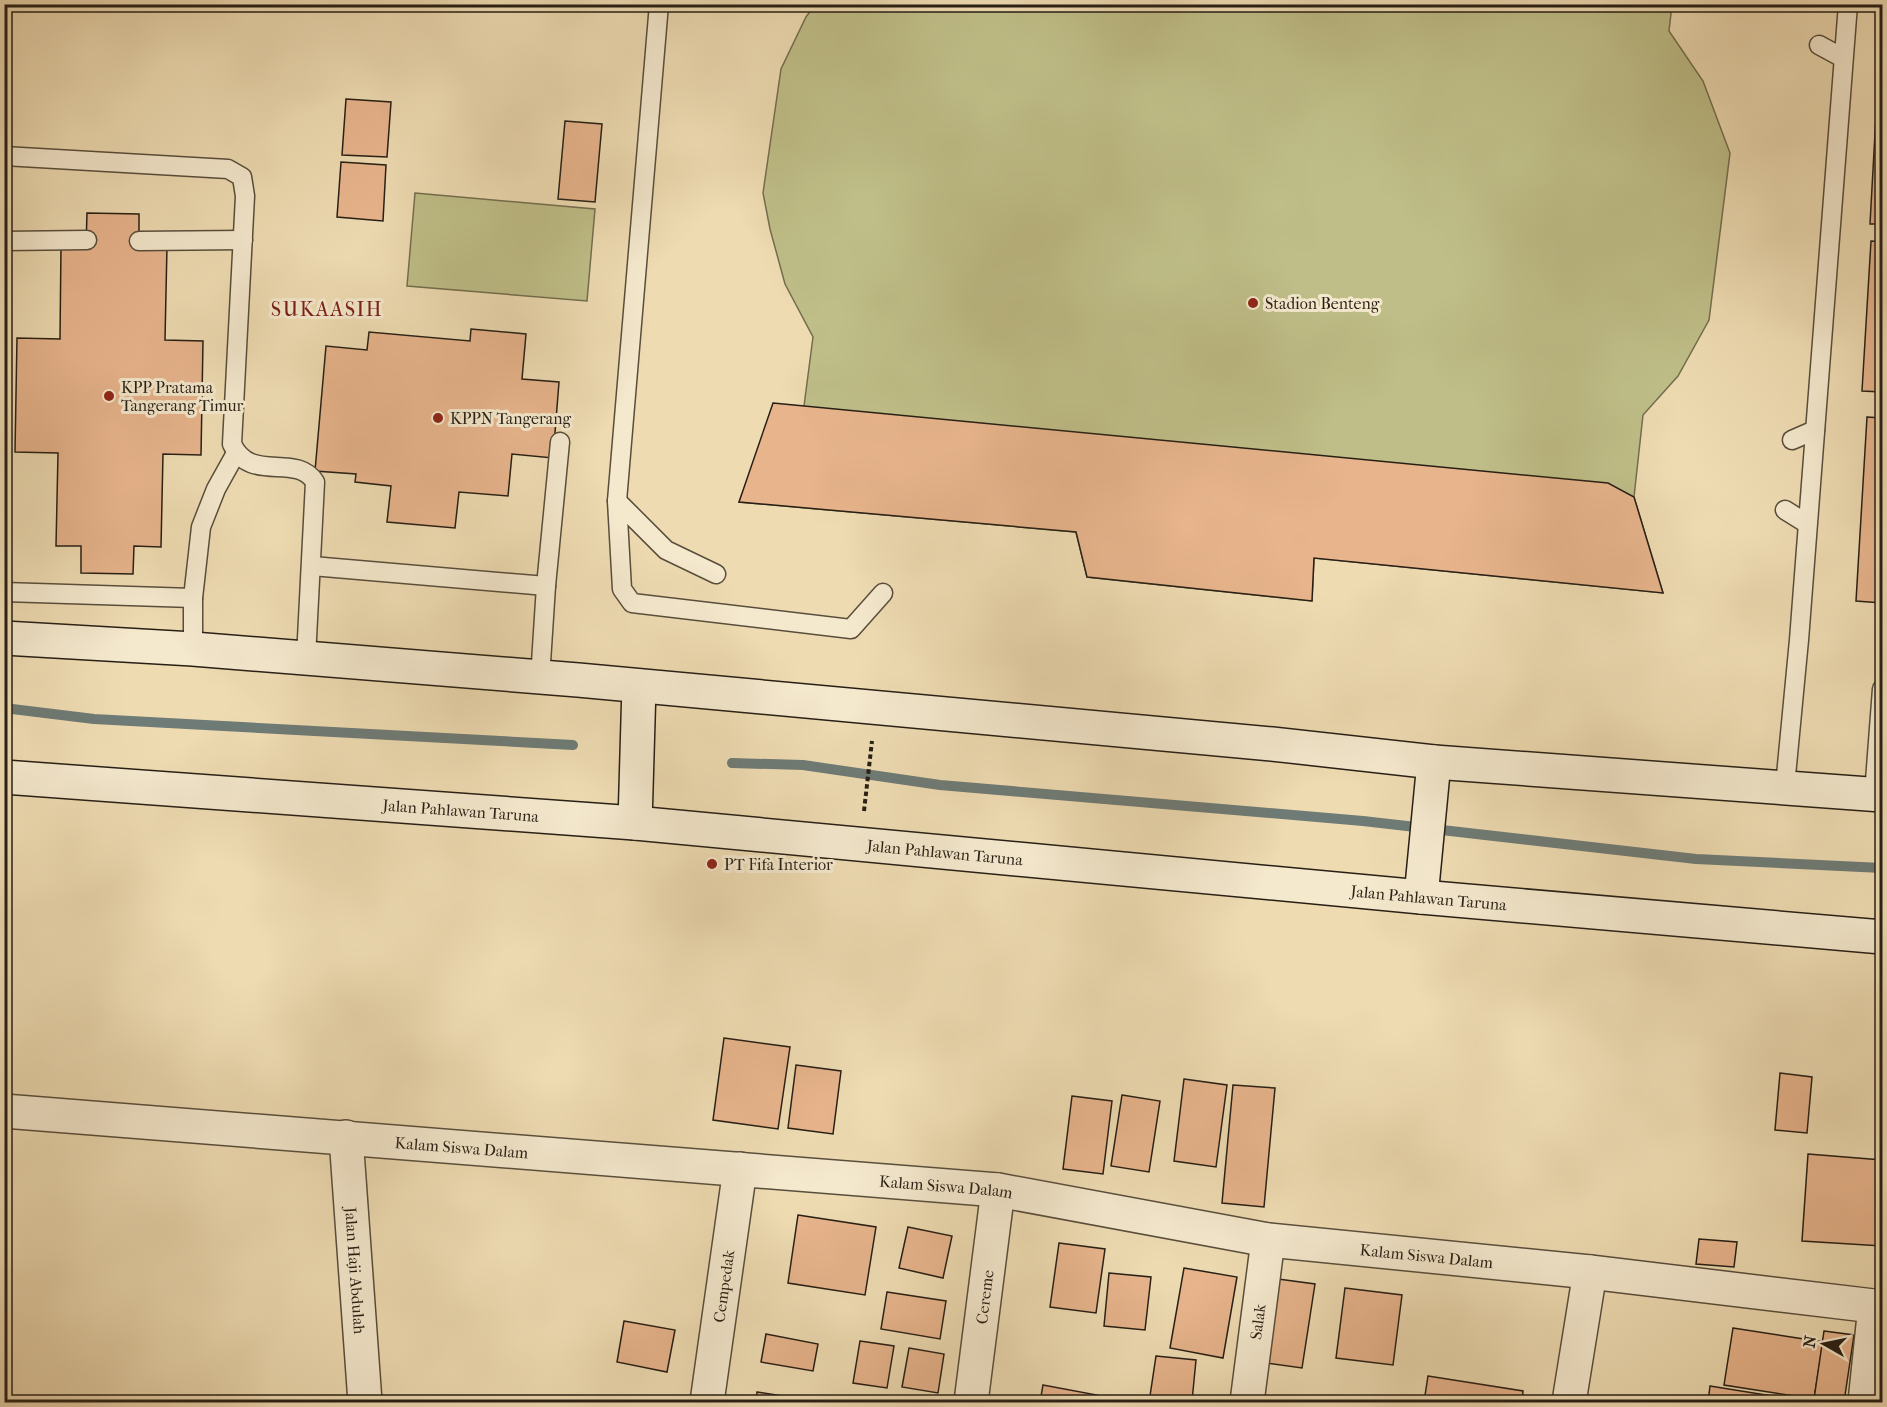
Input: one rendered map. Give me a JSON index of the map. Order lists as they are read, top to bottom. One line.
{"streets":{"main road":["Jalan Pahlawan Taruna","Kalam Siswa Dalam","Jalan Haji Abdulah","Cempedak","Cereme","Salak"]},"crossings":[["Kalam Siswa Dalam","Jalan Haji Abdulah"],["Kalam Siswa Dalam","Cempedak"],["Kalam Siswa Dalam","Cereme"],["Kalam Siswa Dalam","Salak"]],"districts":["SUKAASIH"],"places":["Stadion Benteng","KPP Pratama Tangerang Timur","KPPN Tangerang","PT Fifa Interior"],"north":"left"}
